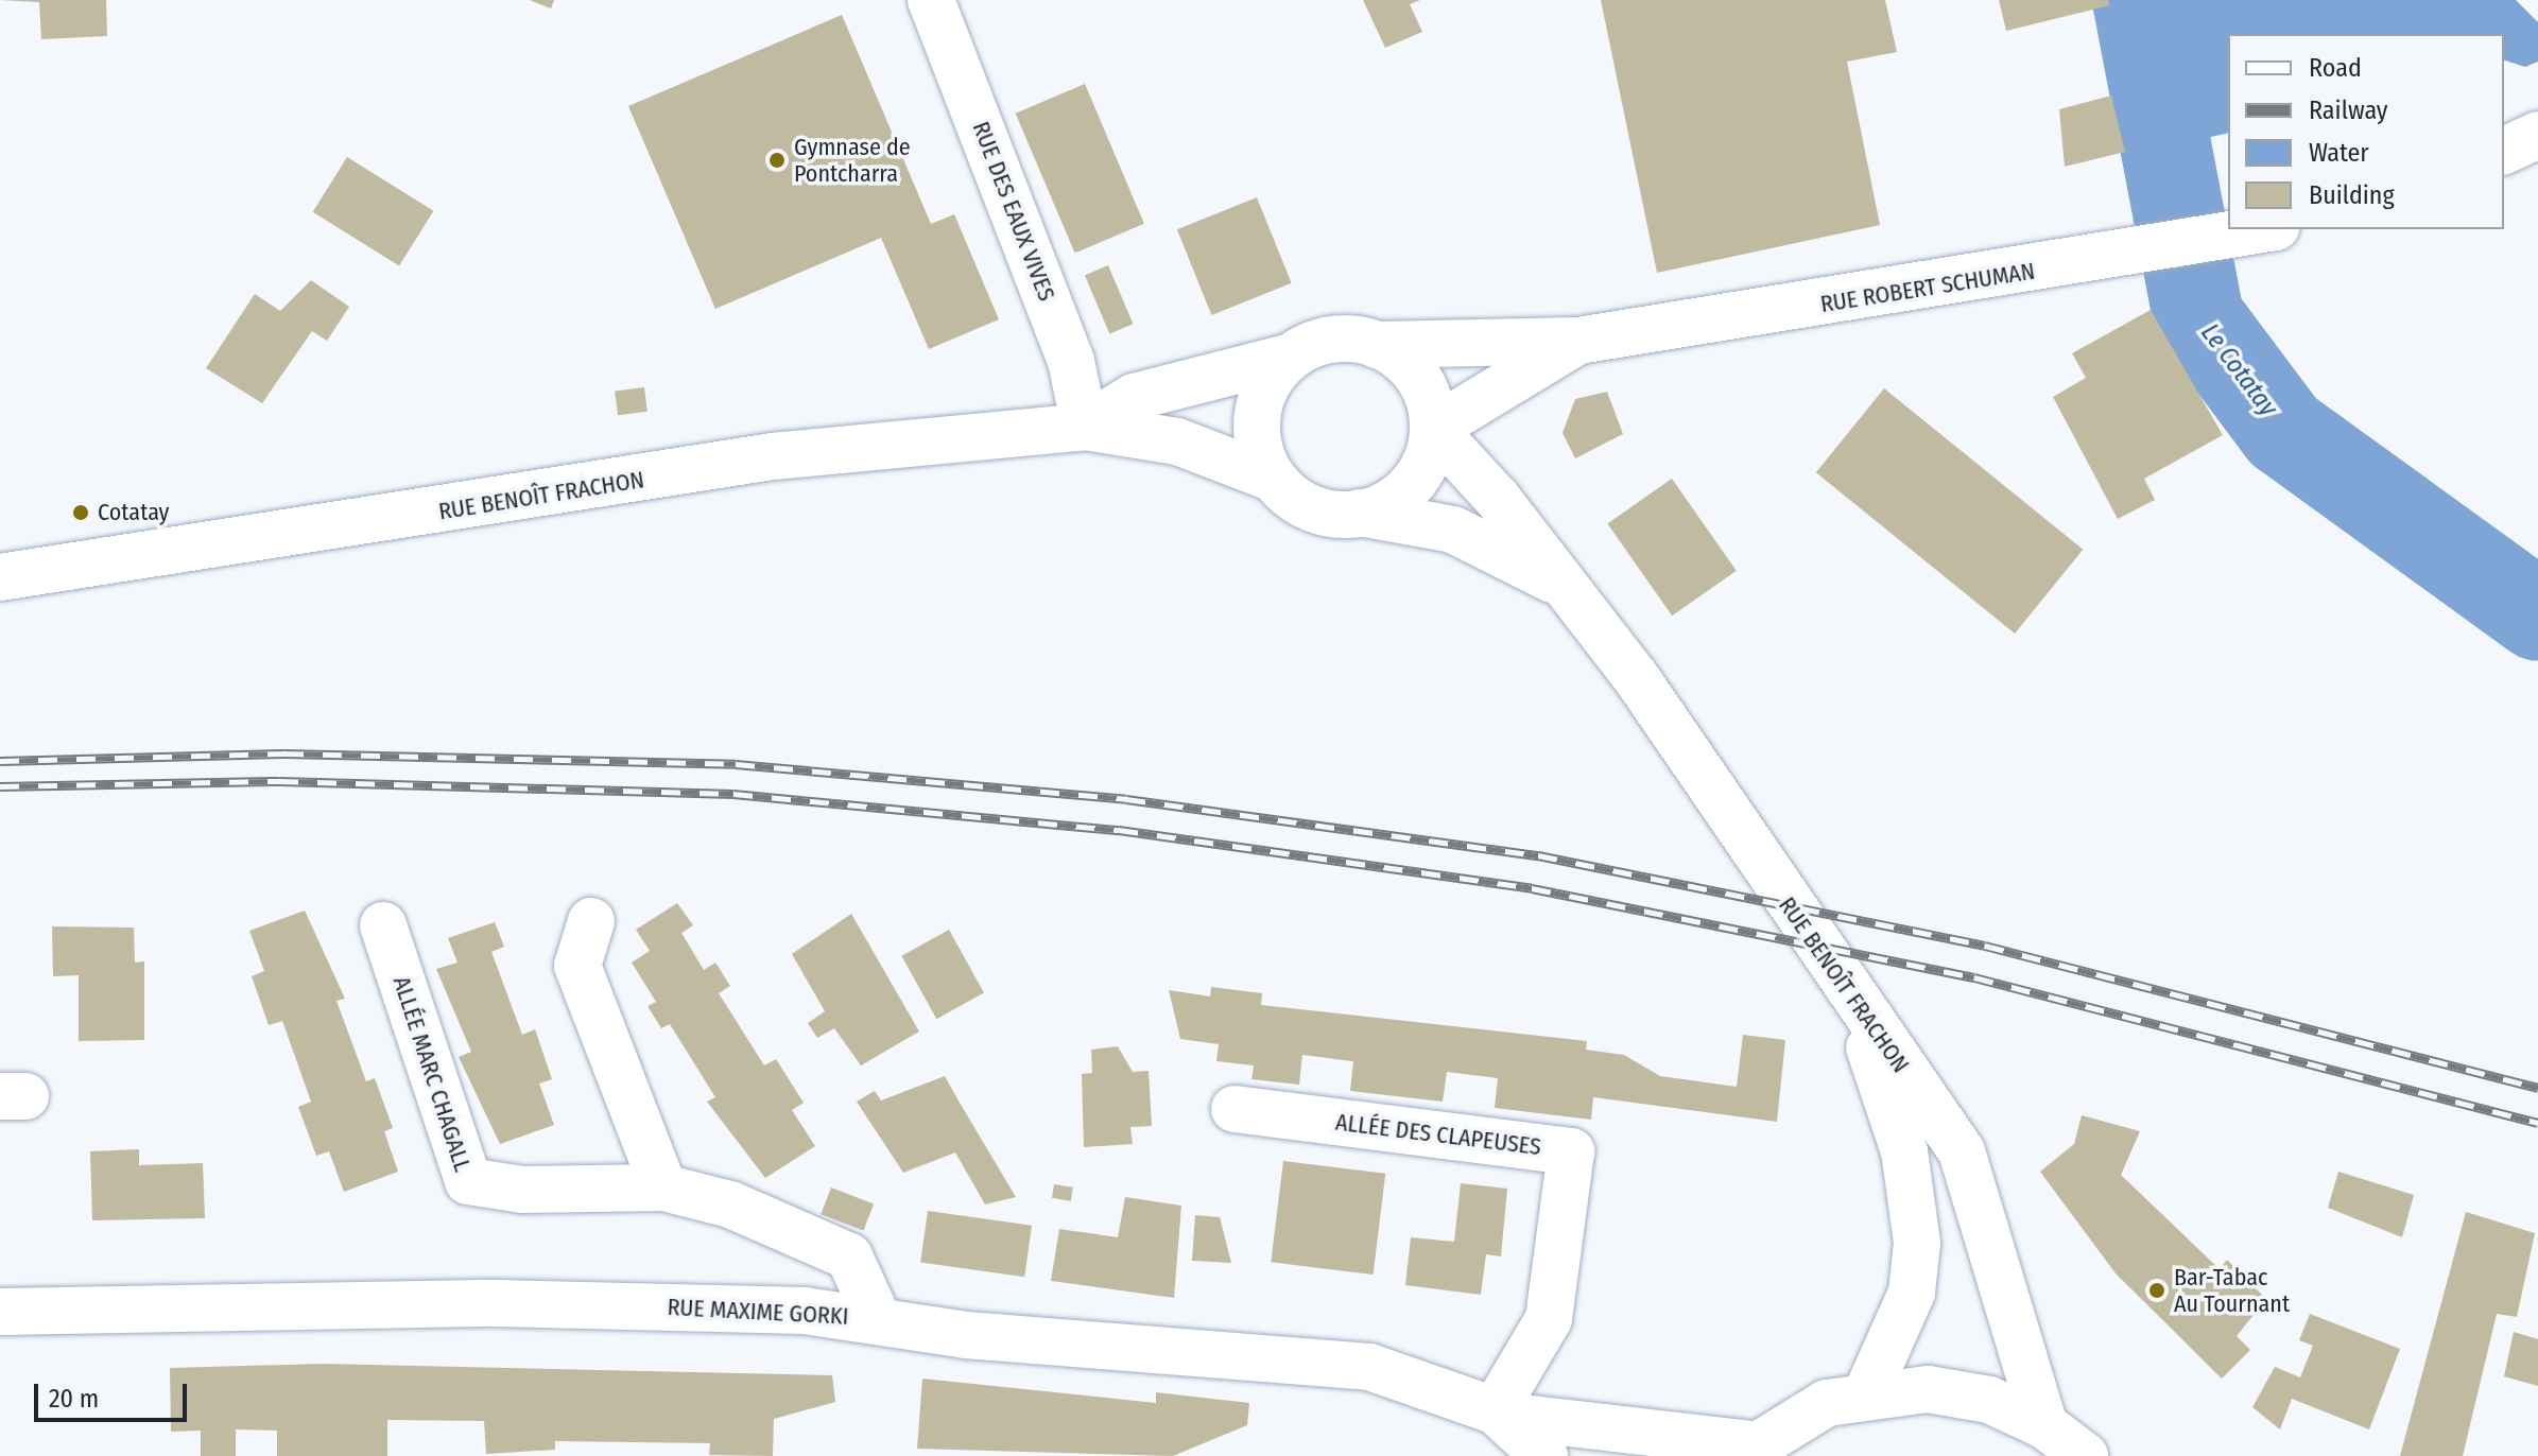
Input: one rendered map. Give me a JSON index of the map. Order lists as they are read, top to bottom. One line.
{"streets":{"main road":["RUE DES EAUX VIVES","RUE ROBERT SCHUMAN","RUE BENOÎT FRACHON","ALLÉE MARC CHAGALL","ALLÉE DES CLAPEUSES","RUE MAXIME GORKI"]},"crossings":[["RUE DES EAUX VIVES","RUE BENOÎT FRACHON"],["RUE ROBERT SCHUMAN","RUE BENOÎT FRACHON"],["ALLÉE MARC CHAGALL","RUE MAXIME GORKI"],["ALLÉE DES CLAPEUSES","RUE MAXIME GORKI"]],"water":["Le Cotatay"],"places":["Gymnase de Pontcharra","Cotatay","Bar-Tabac Au Tournant"],"legend":["Road","Railway","Water","Building"],"scale_bar":"20 m"}
